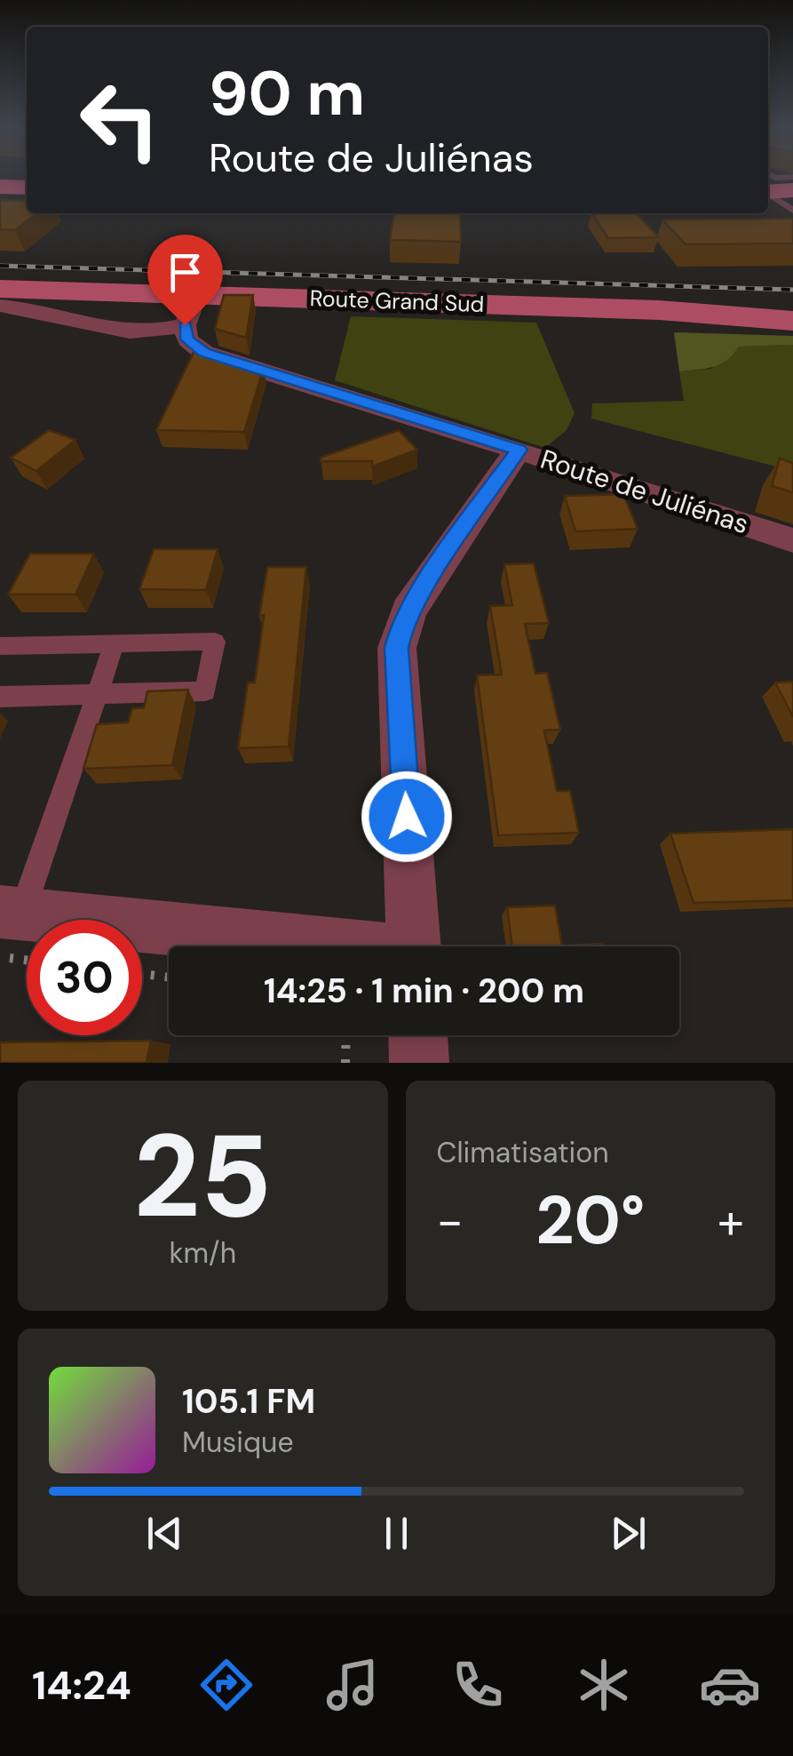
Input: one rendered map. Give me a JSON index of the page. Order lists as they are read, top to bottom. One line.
{"streets":{"main road":["Route Grand Sud"],"street":["Route de Juliénas"]},"page":{"turn":["90 m","Route de Juliénas"],"limit":"30","trip":"14:25 · 1 min · 200 m","tile":[["25","km/h"],"Climatisation"],"heat":["−","20°","+"],"song":["105.1 FM","Musique"],"tabs":"14:24"}}
